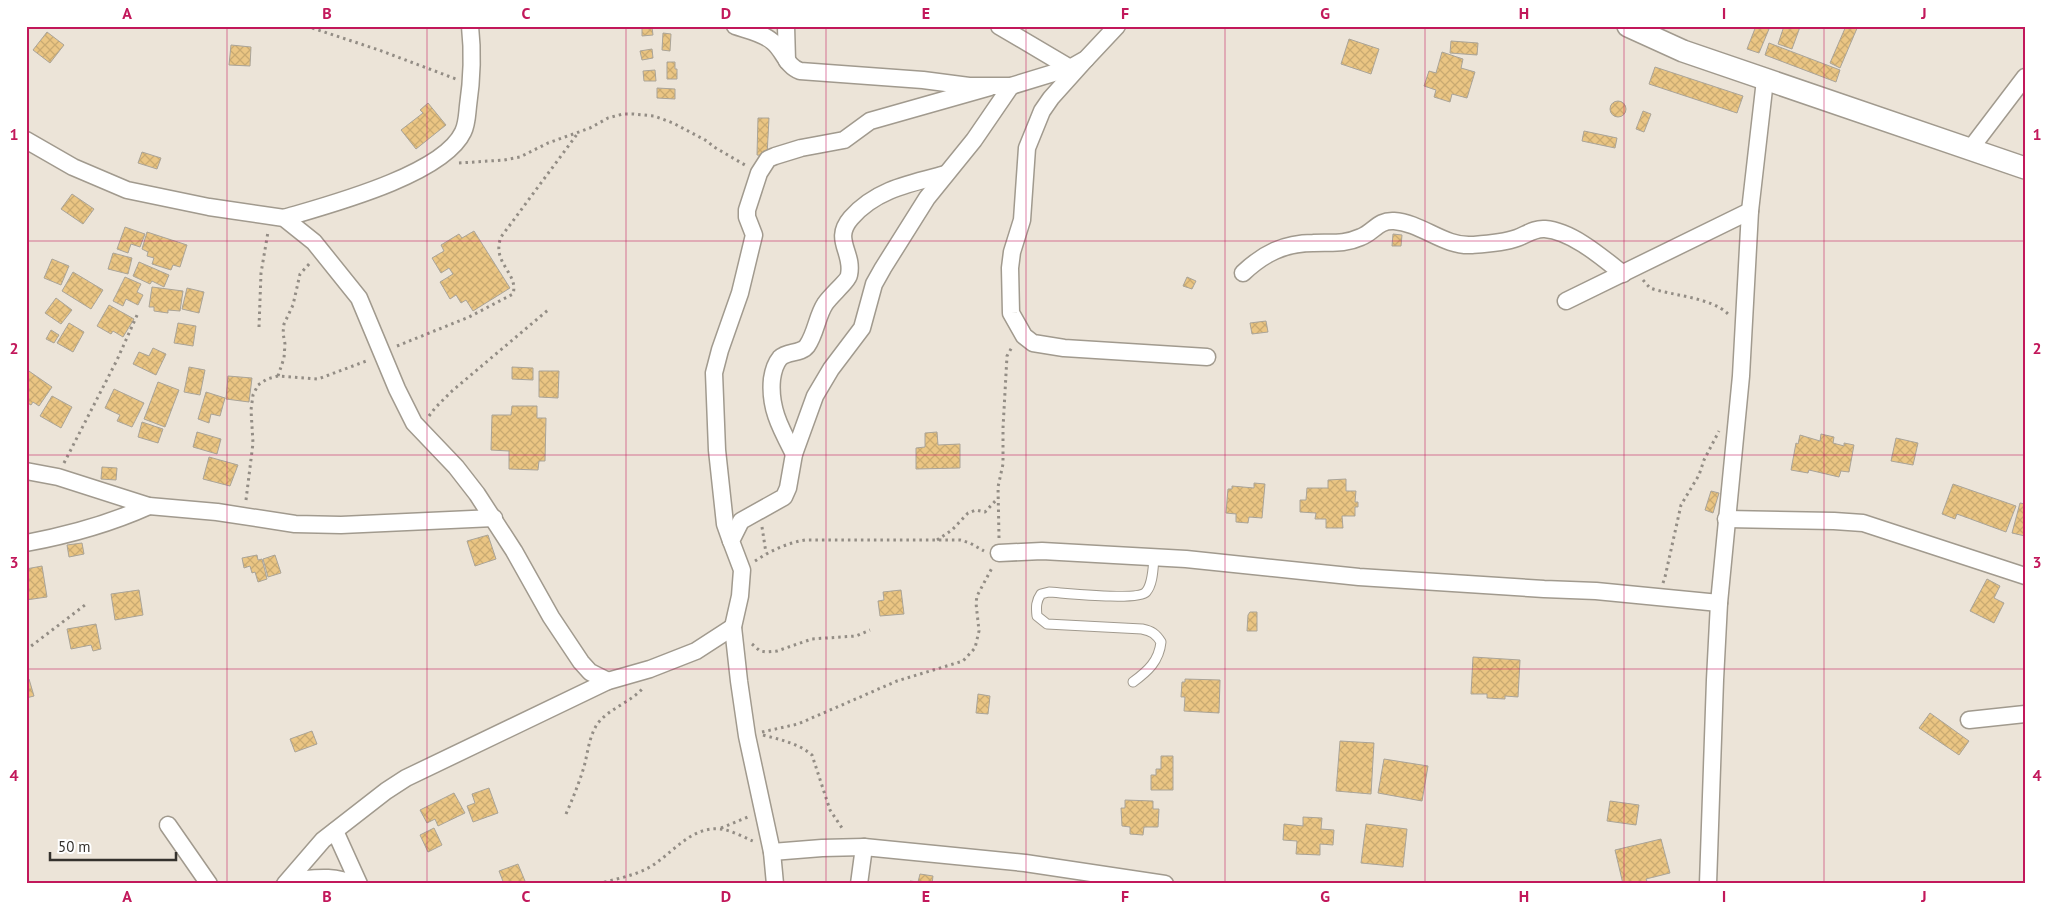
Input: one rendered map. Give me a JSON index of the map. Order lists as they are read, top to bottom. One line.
{"scale_bar":"50 m","grid":{"columns":["A","B","C","D","E","F","G","H","I","J"],"rows":["1","2","3","4"]}}
